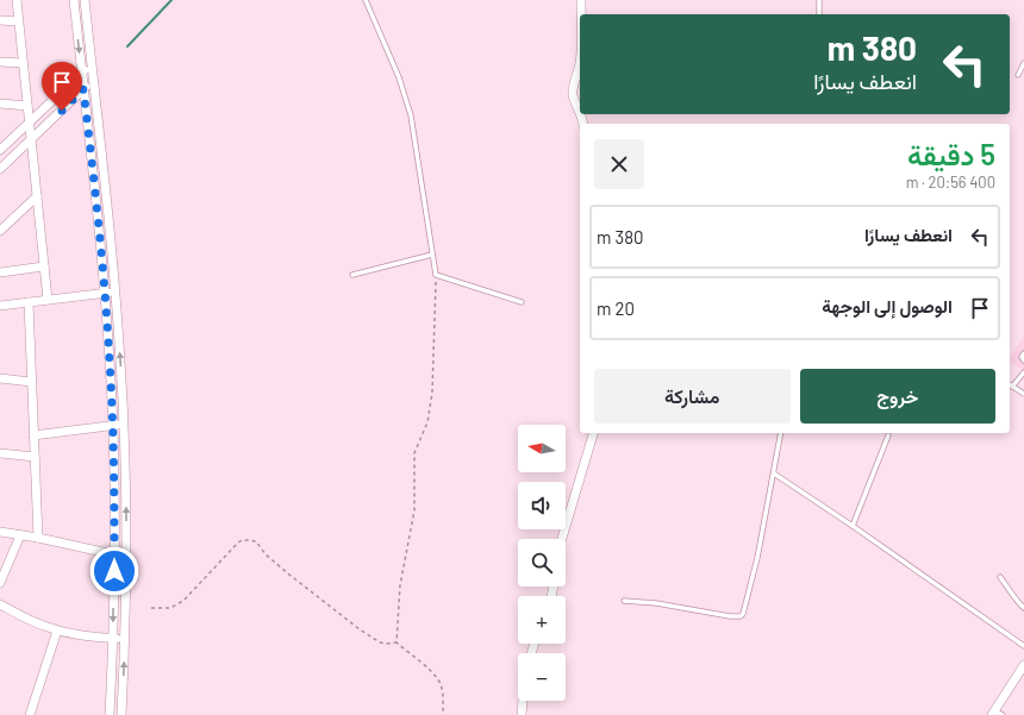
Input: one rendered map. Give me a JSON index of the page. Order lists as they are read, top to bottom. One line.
{"north":"left","page":{"turn":["380 m","انعطف يسارًا"],"heading":["5 دقيقة","400 m · 20:56"],"list":[{"name":"انعطف يسارًا","value":"380 m"},{"name":"الوصول إلى الوجهة","value":"20 m"}],"buttons":["خروج","مشاركة"],"map_buttons":["+","−"]}}
